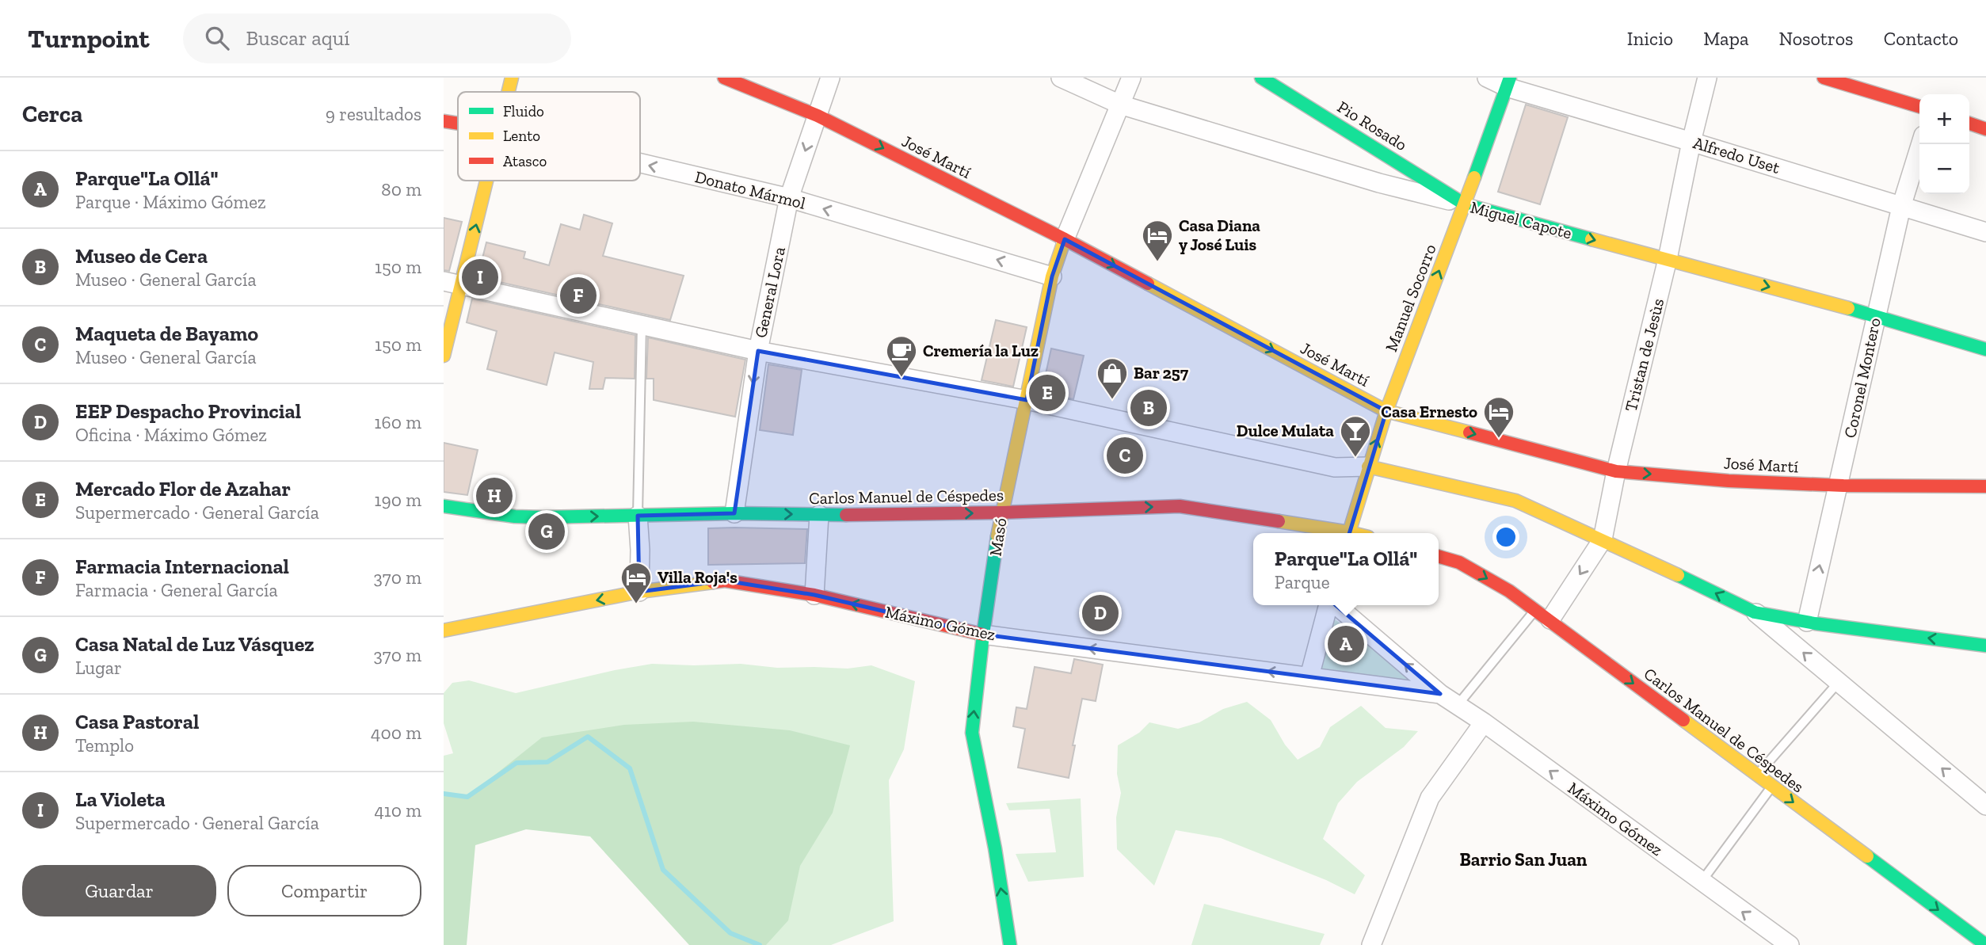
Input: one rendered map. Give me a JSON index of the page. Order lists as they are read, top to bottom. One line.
{"streets":{"street":["Pio Rosado","Alfredo Uset","José Martí","Donato Mármol","Miguel Capote","General Lora","Manuel Socorro","Tristan de Jesùs","Coronel Montero","Carlos Manuel de Céspedes","Masó","Máximo Gómez"]},"crossings":[["Pio Rosado","Miguel Capote"],["Pio Rosado","Manuel Socorro"],["Alfredo Uset","Manuel Socorro"],["Alfredo Uset","Tristan de Jesùs"],["Alfredo Uset","Coronel Montero"],["José Martí","General Lora"],["José Martí","Manuel Socorro"],["José Martí","Tristan de Jesùs"],["José Martí","Coronel Montero"],["José Martí","Masó"],["Donato Mármol","General Lora"],["Donato Mármol","Masó"],["Miguel Capote","Manuel Socorro"],["Miguel Capote","Tristan de Jesùs"],["Miguel Capote","Coronel Montero"],["Miguel Capote","Masó"],["General Lora","Carlos Manuel de Céspedes"],["Tristan de Jesùs","Carlos Manuel de Céspedes"],["Tristan de Jesùs","Máximo Gómez"],["Carlos Manuel de Céspedes","Masó"],["Masó","Máximo Gómez"]],"one_way":["Miguel Capote","General Lora","Manuel Socorro","Máximo Gómez"],"districts":["Barrio San Juan"],"places":{"hotel":["Casa Diana y José Luis","Casa Ernesto","Villa Roja's"],"cafe":["Cremería la Luz"],"shop":["Bar 257"],"bar":["Dulce Mulata"]},"legend":["Fluido","Lento","Atasco"],"page":{"header":"Turnpoint","search":"Buscar aquí","nav":["Inicio","Mapa","Nosotros","Contacto"],"heading":["Cerca","9 resultados"],"map_buttons":["+","−"],"list":[{"mark":"A","name":"Parque\"La Ollá\"","note":"Parque · Máximo Gómez","value":"80 m"},{"mark":"B","name":"Museo de Cera","note":"Museo · General García","value":"150 m"},{"mark":"C","name":"Maqueta de Bayamo","note":"Museo · General García","value":"150 m"},{"mark":"D","name":"EEP Despacho Provincial","note":"Oficina · Máximo Gómez","value":"160 m"},{"mark":"E","name":"Mercado Flor de Azahar","note":"Supermercado · General García","value":"190 m"},{"mark":"F","name":"Farmacia Internacional","note":"Farmacia · General García","value":"370 m"},{"mark":"G","name":"Casa Natal de Luz Vásquez","note":"Lugar","value":"370 m"},{"mark":"H","name":"Casa Pastoral","note":"Templo","value":"400 m"},{"mark":"I","name":"La Violeta","note":"Supermercado · General García","value":"410 m"}],"pins":["I","F","E","B","C","H","G","D","A"],"popup":["Parque\"La Ollá\"","Parque"],"buttons":["Guardar","Compartir"]}}
